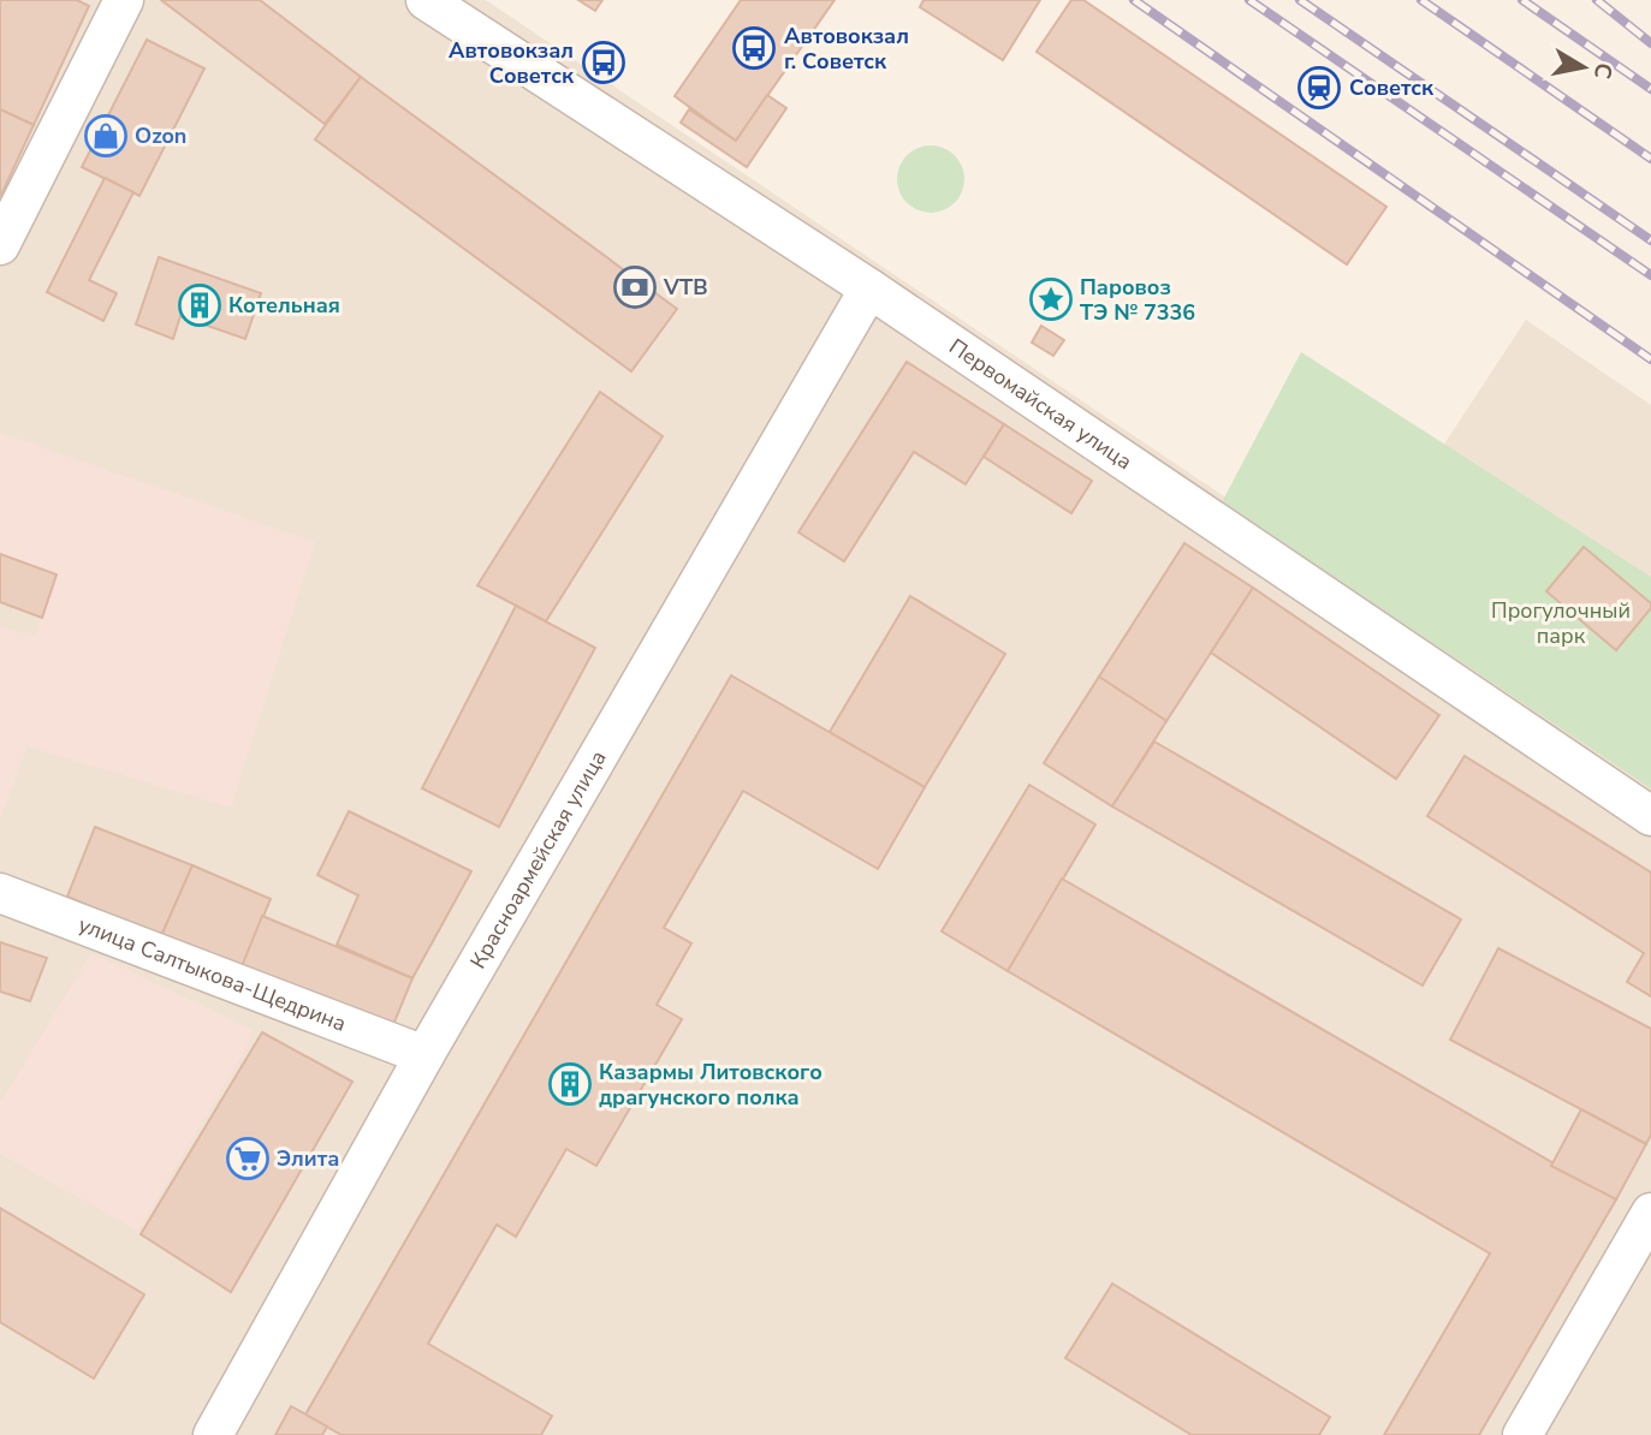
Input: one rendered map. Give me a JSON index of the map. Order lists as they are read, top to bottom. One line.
{"streets":{"street":["Первомайская улица","Красноармейская улица","улица Салтыкова-Щедрина"]},"crossings":[["Первомайская улица","Красноармейская улица"],["Красноармейская улица","улица Салтыкова-Щедрина"]],"parks":["Прогулочный парк"],"places":{"bus stop":["Автовокзал г. Советск","Автовокзал Советск"],"station":["Советск"],"shop":["Ozon"],"bank":["VTB"],"place":["Паровоз ТЭ № 7336"],"building":["Котельная","Казармы Литовского драгунского полка"],"supermarket":["Элита"]},"north":"right"}
